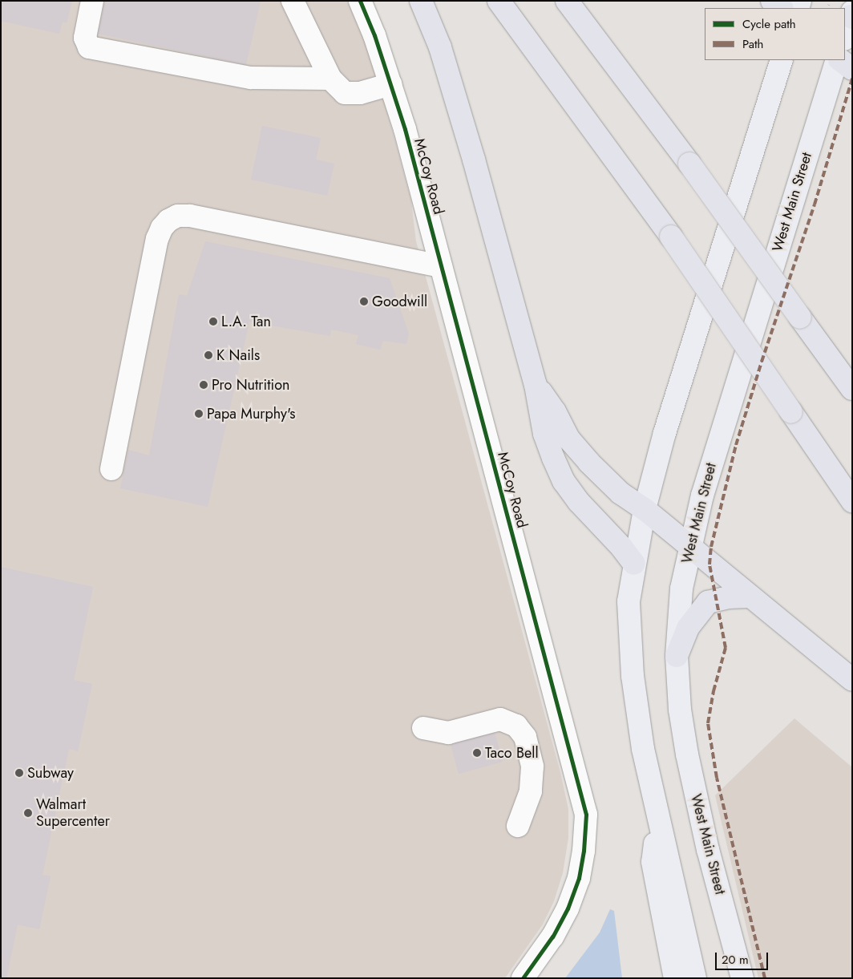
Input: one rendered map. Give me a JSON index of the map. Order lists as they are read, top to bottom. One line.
{"streets":{"main road":["West Main Street"],"street":["McCoy Road"]},"places":["Goodwill","L.A. Tan","K Nails","Pro Nutrition","Papa Murphy's","Taco Bell","Subway","Walmart Supercenter"],"legend":["Cycle path","Path"],"scale_bar":"20 m"}
